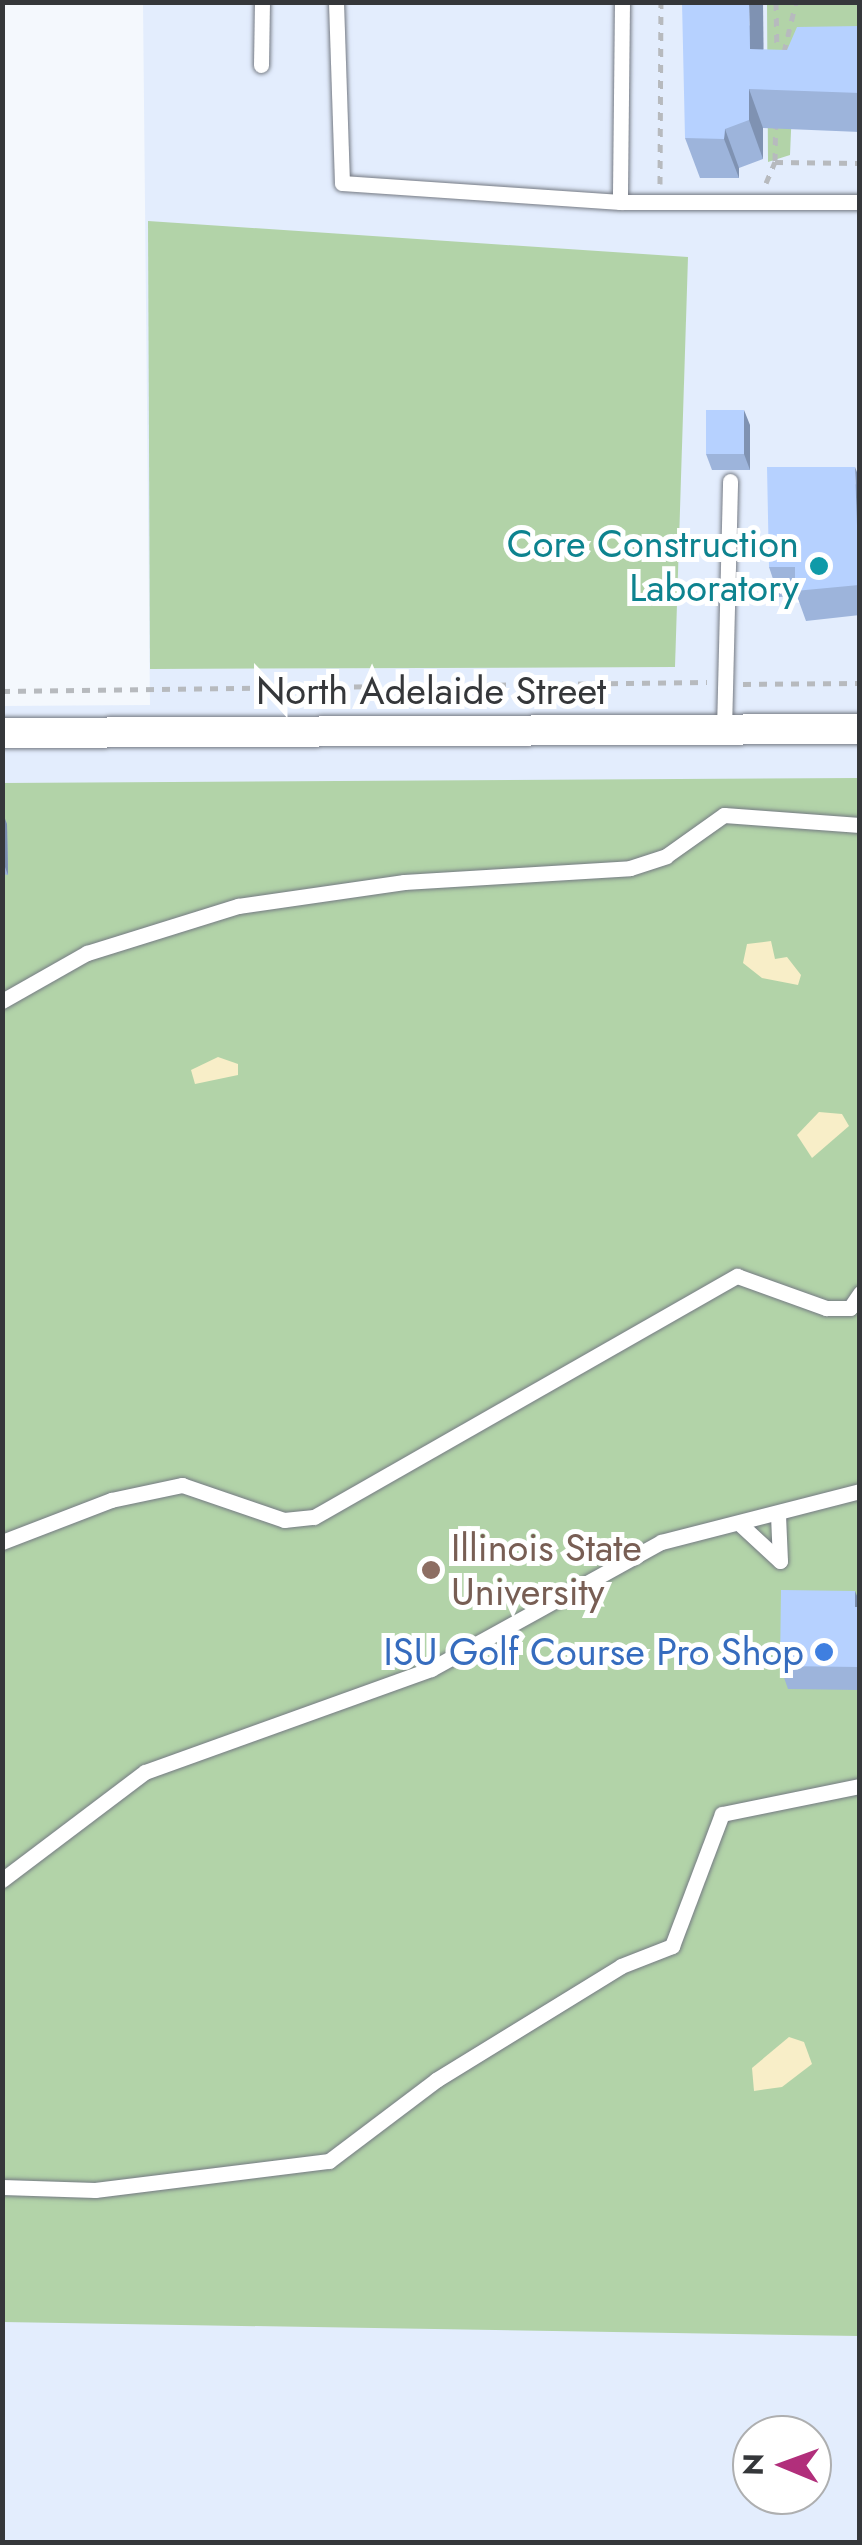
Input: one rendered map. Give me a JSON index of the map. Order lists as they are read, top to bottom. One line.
{"streets":{"street":["North Adelaide Street"]},"places":["Core Construction Laboratory","Illinois State University","ISU Golf Course Pro Shop"],"north":"left"}
